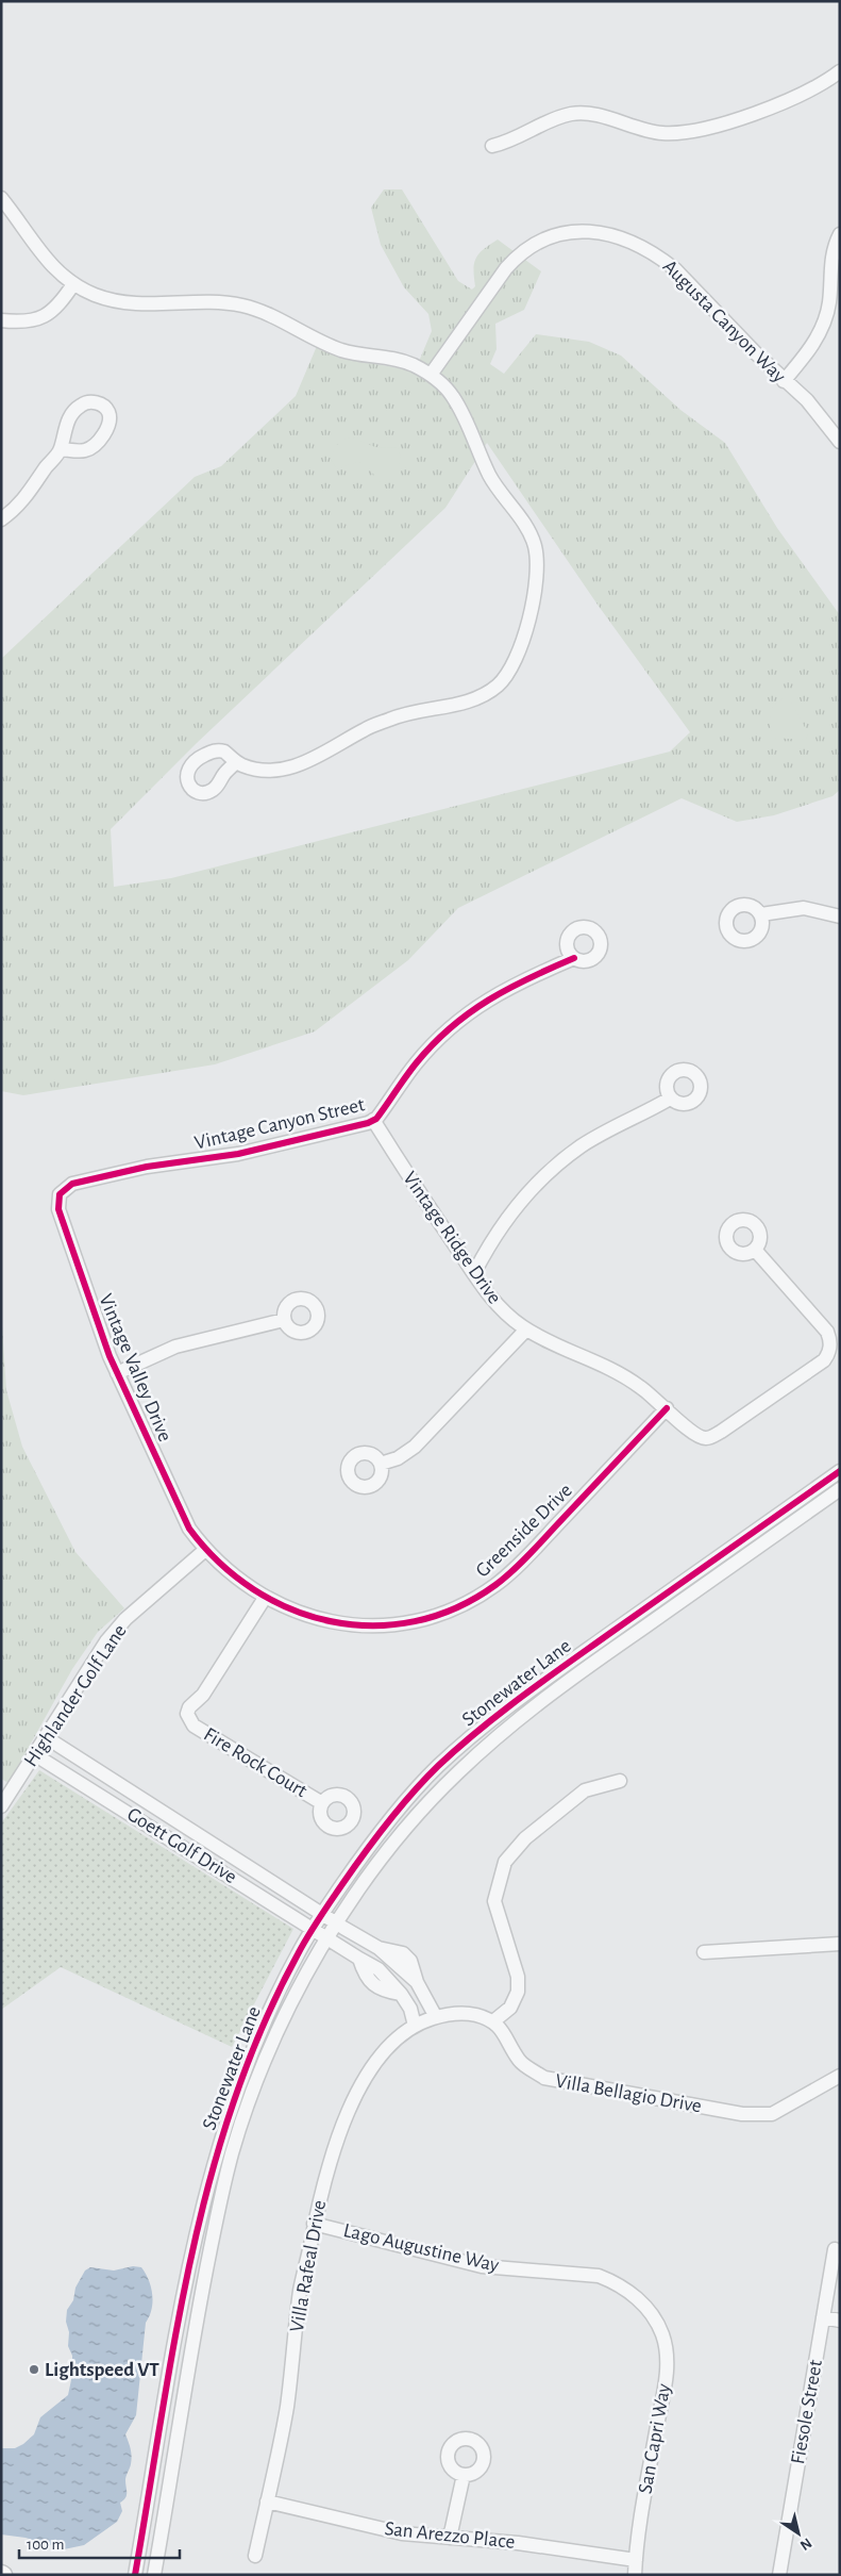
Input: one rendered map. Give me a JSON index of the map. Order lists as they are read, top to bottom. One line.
{"streets":{"street":["Augusta Canyon Way","Vintage Canyon Street","Vintage Ridge Drive","Vintage Valley Drive","Greenside Drive","Stonewater Lane","Highlander Golf Lane","Fire Rock Court","Goett Golf Drive","Villa Bellagio Drive","Lago Augustine Way","Villa Rafeal Drive","Fiesole Street","San Capri Way","San Arezzo Place"]},"crossings":[["Vintage Canyon Street","Vintage Ridge Drive"],["Vintage Canyon Street","Vintage Valley Drive"],["Vintage Ridge Drive","Greenside Drive"],["Vintage Valley Drive","Greenside Drive"],["Vintage Valley Drive","Highlander Golf Lane"],["Greenside Drive","Highlander Golf Lane"],["Greenside Drive","Fire Rock Court"],["Stonewater Lane","Goett Golf Drive"],["Highlander Golf Lane","Goett Golf Drive"],["Goett Golf Drive","Villa Rafeal Drive"],["Lago Augustine Way","Villa Rafeal Drive"],["Lago Augustine Way","San Capri Way"],["Villa Rafeal Drive","San Arezzo Place"],["San Capri Way","San Arezzo Place"]],"places":["Lightspeed VT"],"scale_bar":"100 m","north":"bottom right"}
